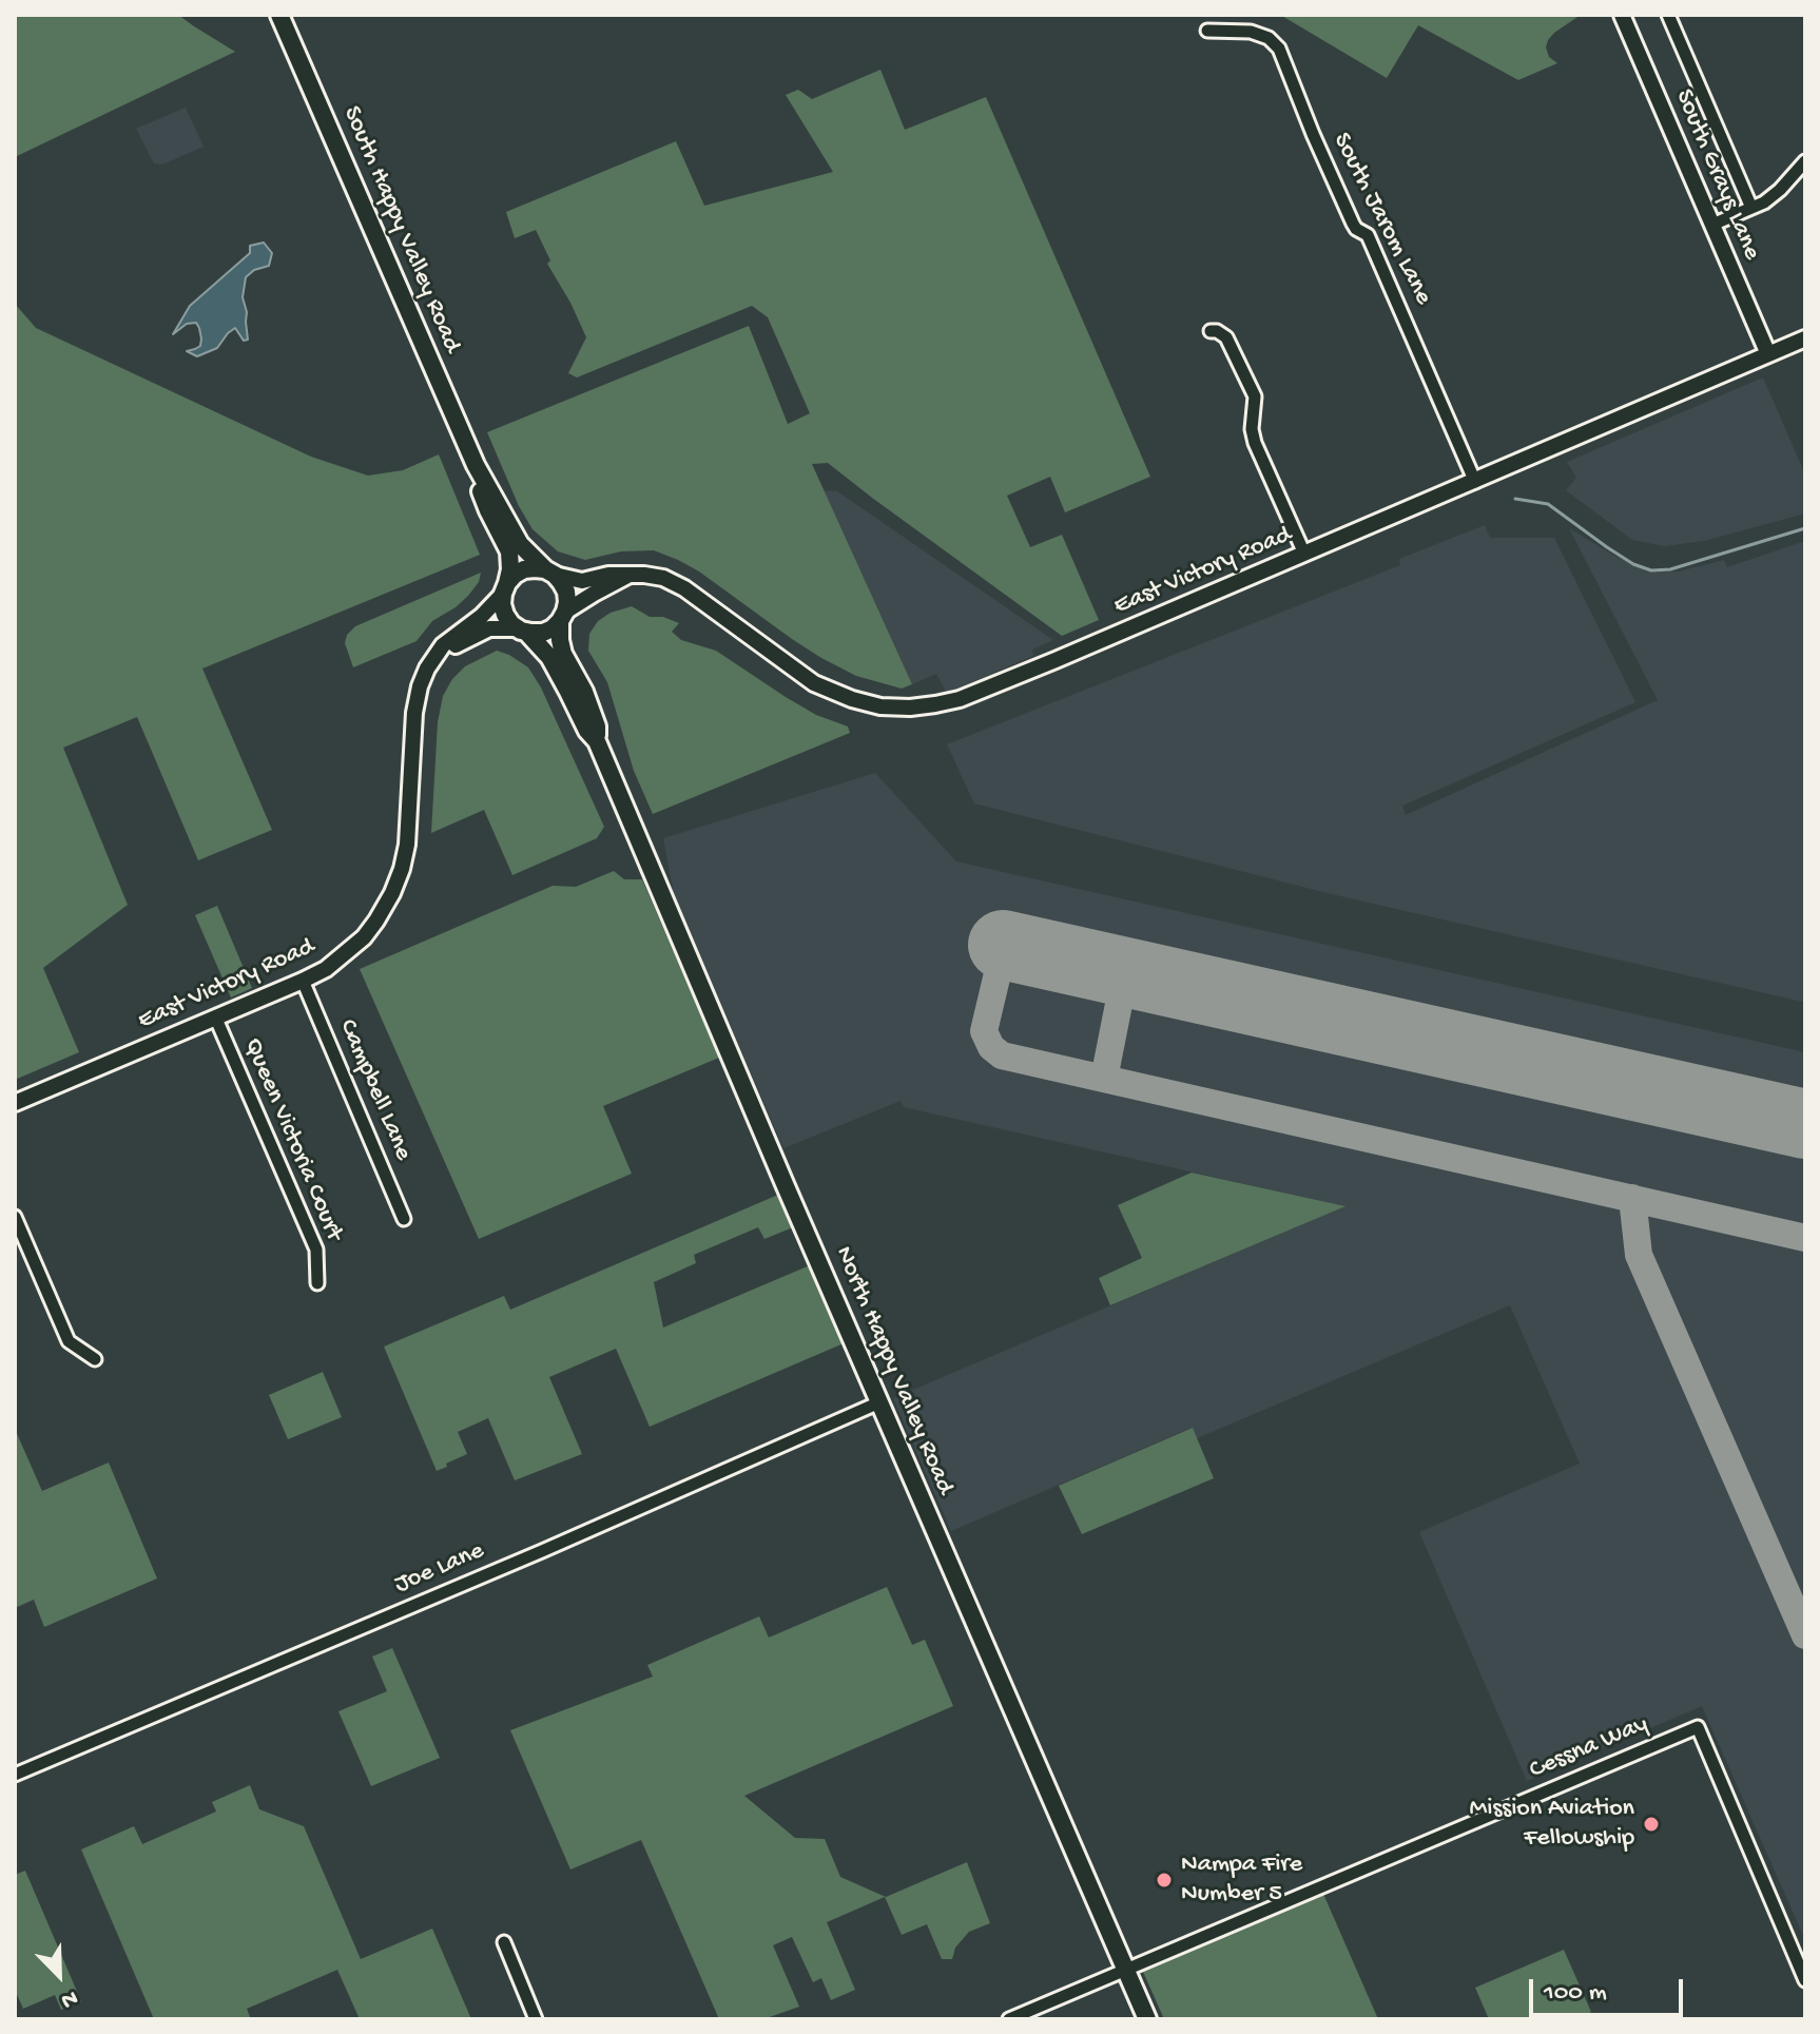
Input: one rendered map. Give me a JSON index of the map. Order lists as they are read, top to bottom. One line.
{"streets":{"main road":["South Happy Valley Road","North Happy Valley Road"],"street":["South Grays Lane","South Jarom Lane","East Victory Road","Campbell Lane","Queen Victoria Court","Joe Lane","Cessna Way"]},"crossings":[["South Grays Lane","East Victory Road"],["South Jarom Lane","East Victory Road"],["East Victory Road","Campbell Lane"],["East Victory Road","Queen Victoria Court"],["East Victory Road","North Happy Valley Road"],["North Happy Valley Road","Joe Lane"],["North Happy Valley Road","Cessna Way"]],"places":["Mission Aviation Fellowship","Nampa Fire Number 5"],"scale_bar":"100 m","north":"bottom right"}
